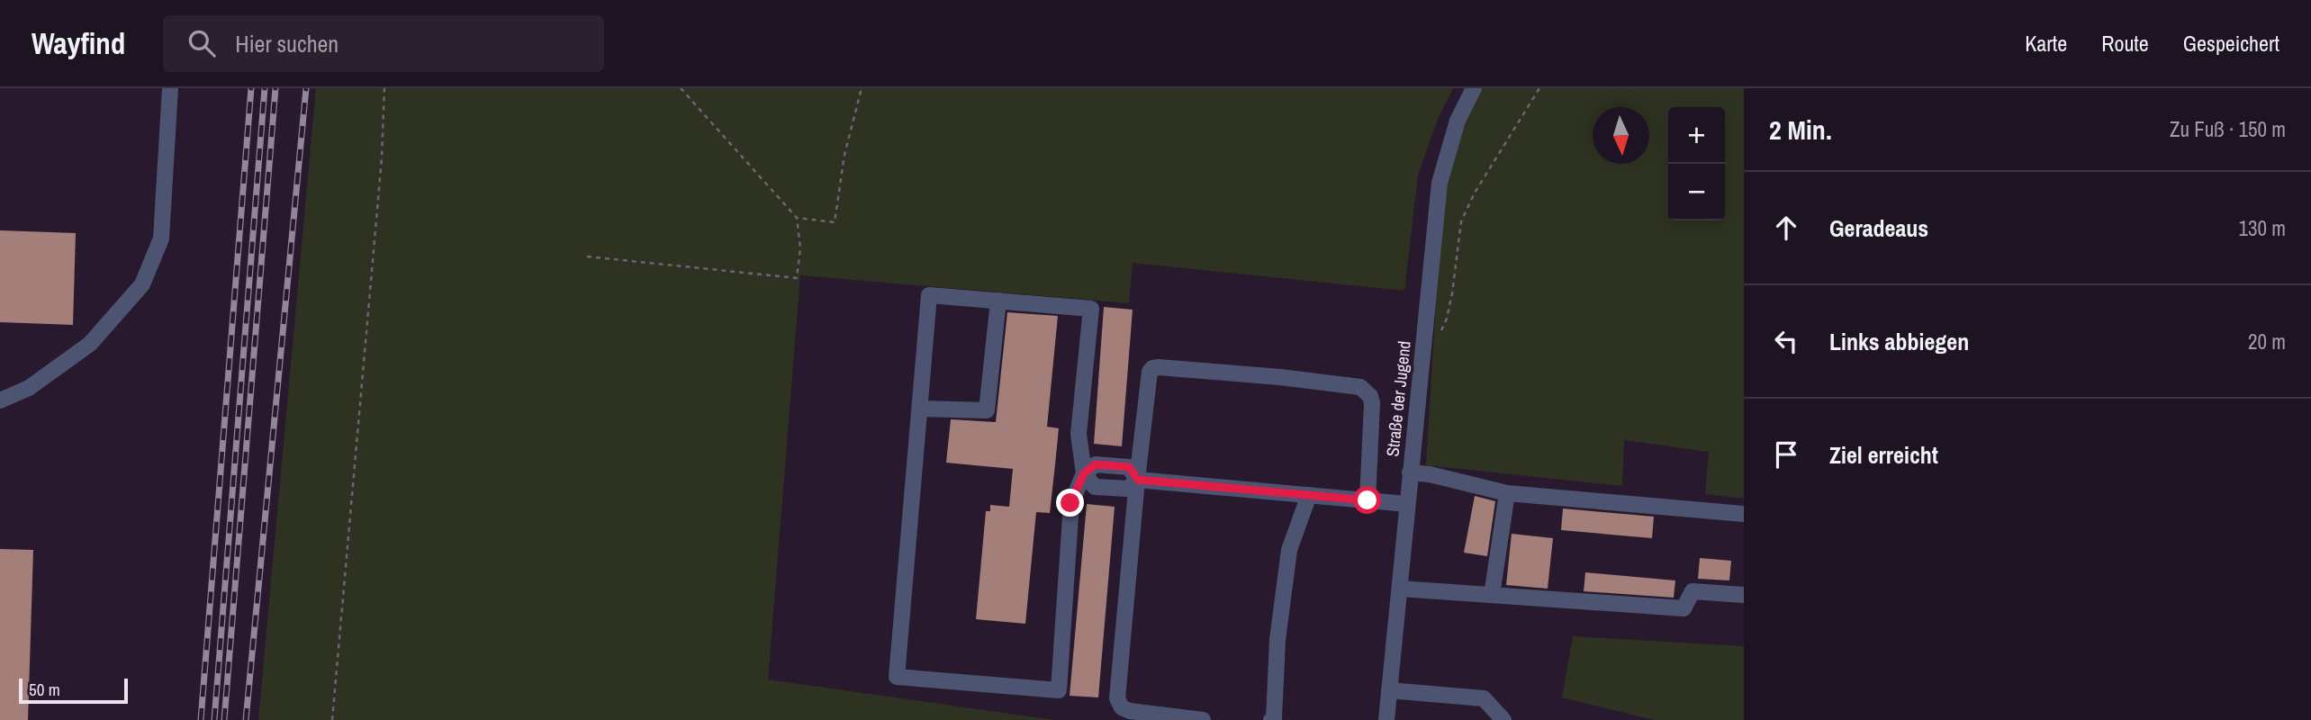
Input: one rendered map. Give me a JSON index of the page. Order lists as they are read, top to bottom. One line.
{"streets":{"street":["Straße der Jugend"]},"scale_bar":"50 m","north":"bottom","page":{"header":"Wayfind","search":"Hier suchen","nav":["Karte","Route","Gespeichert"],"heading":["2 Min.","Zu Fuß · 150 m"],"map_buttons":["+","−"],"list":[["Geradeaus","130 m"],["Links abbiegen","20 m"],"Ziel erreicht"],"scale":"50 m"}}
